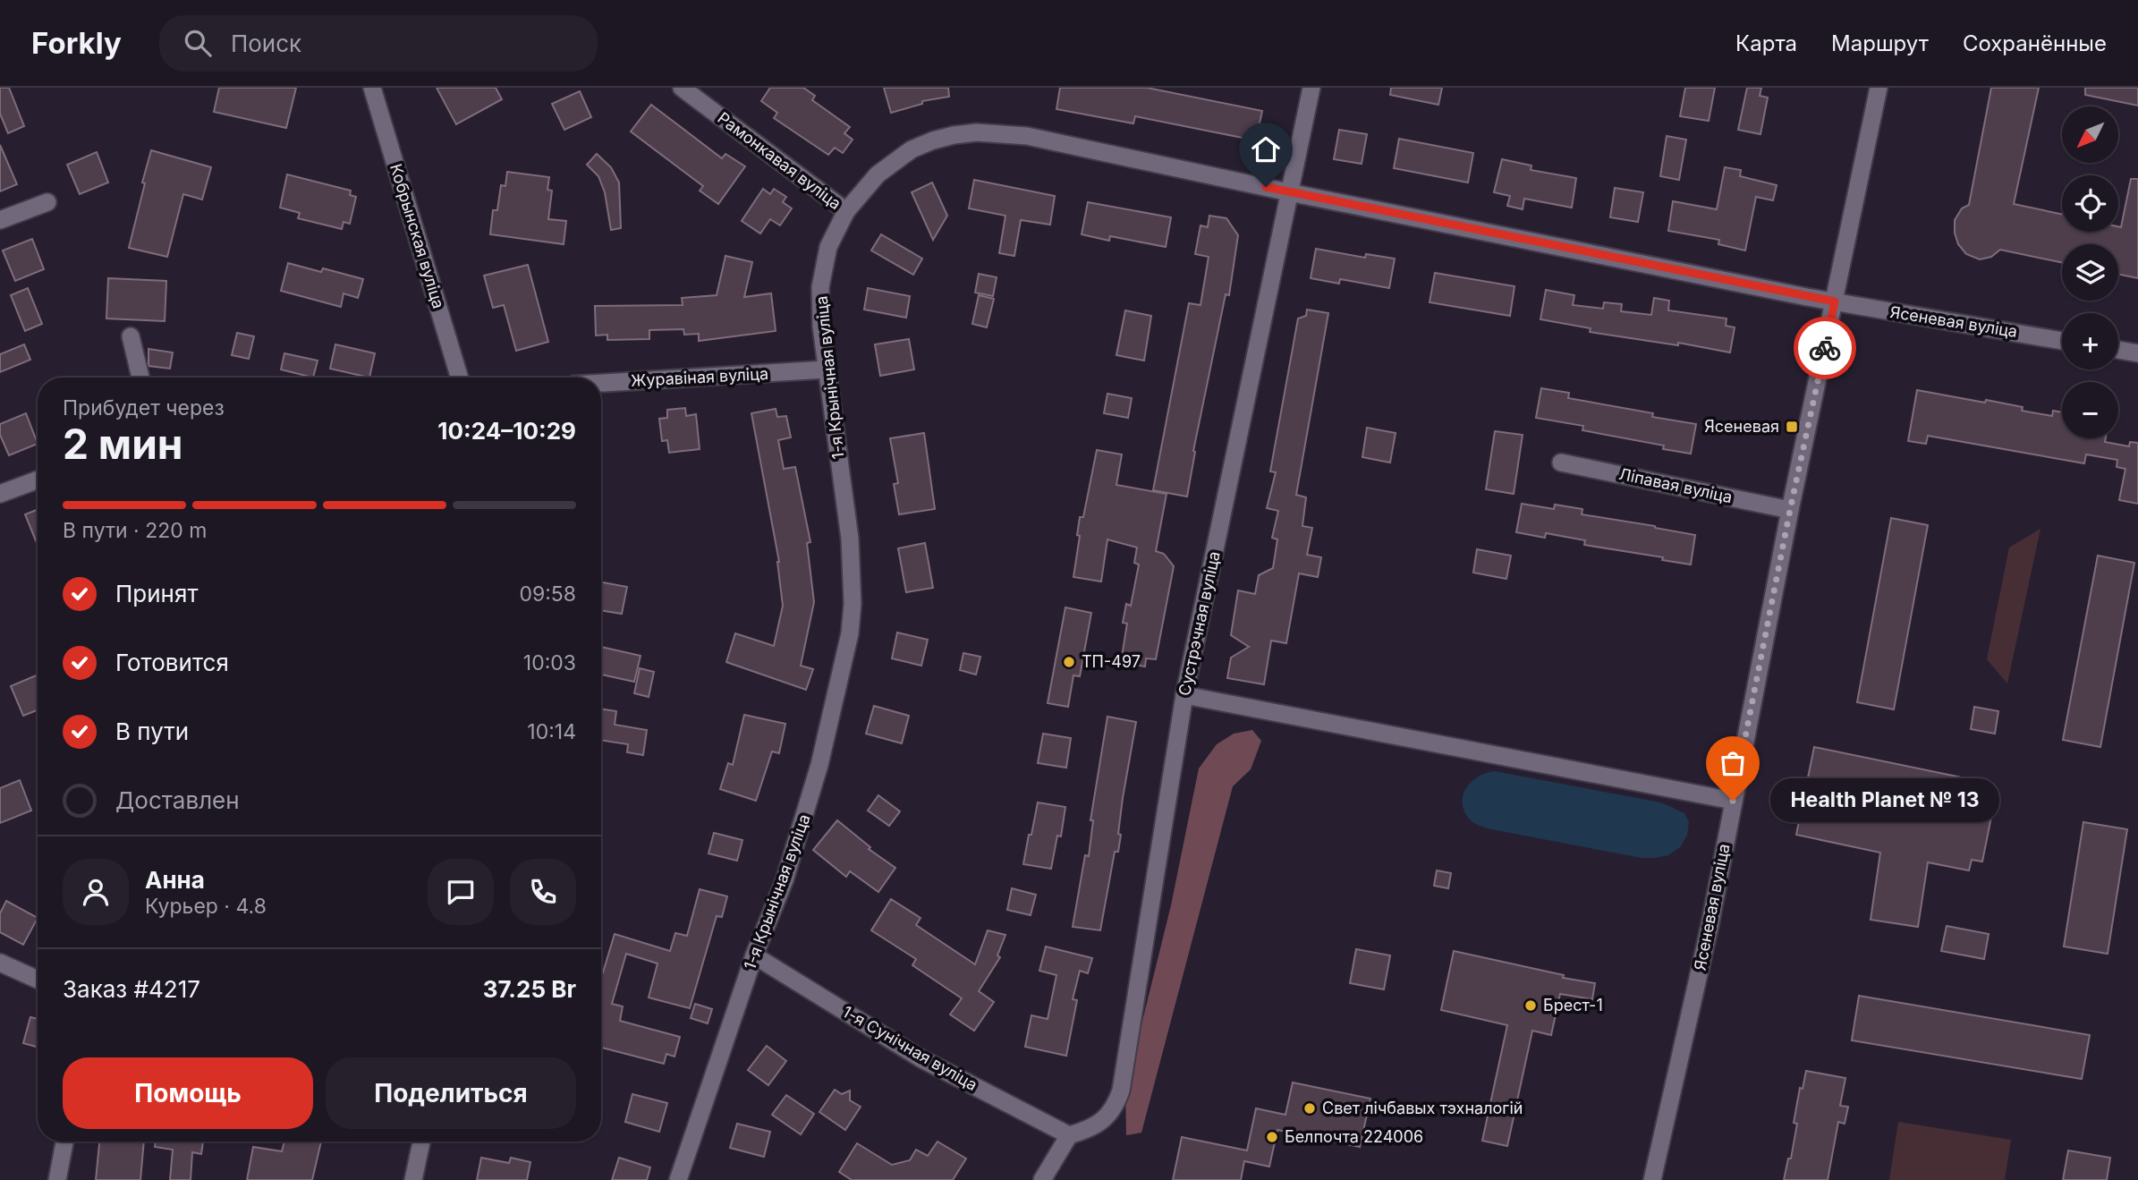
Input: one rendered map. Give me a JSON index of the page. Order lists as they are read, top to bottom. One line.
{"streets":{"street":["Рамонкавая вуліца","Кобрынская вуліца","Ясеневая вуліца","Журавіная вуліца","1-я Крынічная вуліца","Ліпавая вуліца","Сустрэчная вуліца","1-я Сунічная вуліца"]},"crossings":[["Рамонкавая вуліца","1-я Крынічная вуліца"],["Ясеневая вуліца","1-я Крынічная вуліца"],["Ясеневая вуліца","Ліпавая вуліца"],["Журавіная вуліца","1-я Крынічная вуліца"],["1-я Крынічная вуліца","Сустрэчная вуліца"],["1-я Крынічная вуліца","1-я Сунічная вуліца"],["Сустрэчная вуліца","1-я Сунічная вуліца"]],"places":{"transit":["Ясеневая"],"other":["ТП-497","Health Planet № 13","Брест-1","Свет лічбавых тэхналогій","Белпочта 224006"]},"north":"bottom left","page":{"header":"Forkly","search":"Поиск","nav":["Карта","Маршрут","Сохранённые"],"map_buttons":["+","−"],"heading":["2 мин","Прибудет через","10:24–10:29"],"panel":["Анна","Курьер · 4.8","Заказ #4217","37.25 Br"],"bar":"В пути · 220 m","list":[["Принят","09:58"],["Готовится","10:03"],["В пути","10:14"],"Доставлен"],"bubble":"Health Planet № 13","buttons":["Помощь","Поделиться"]}}
